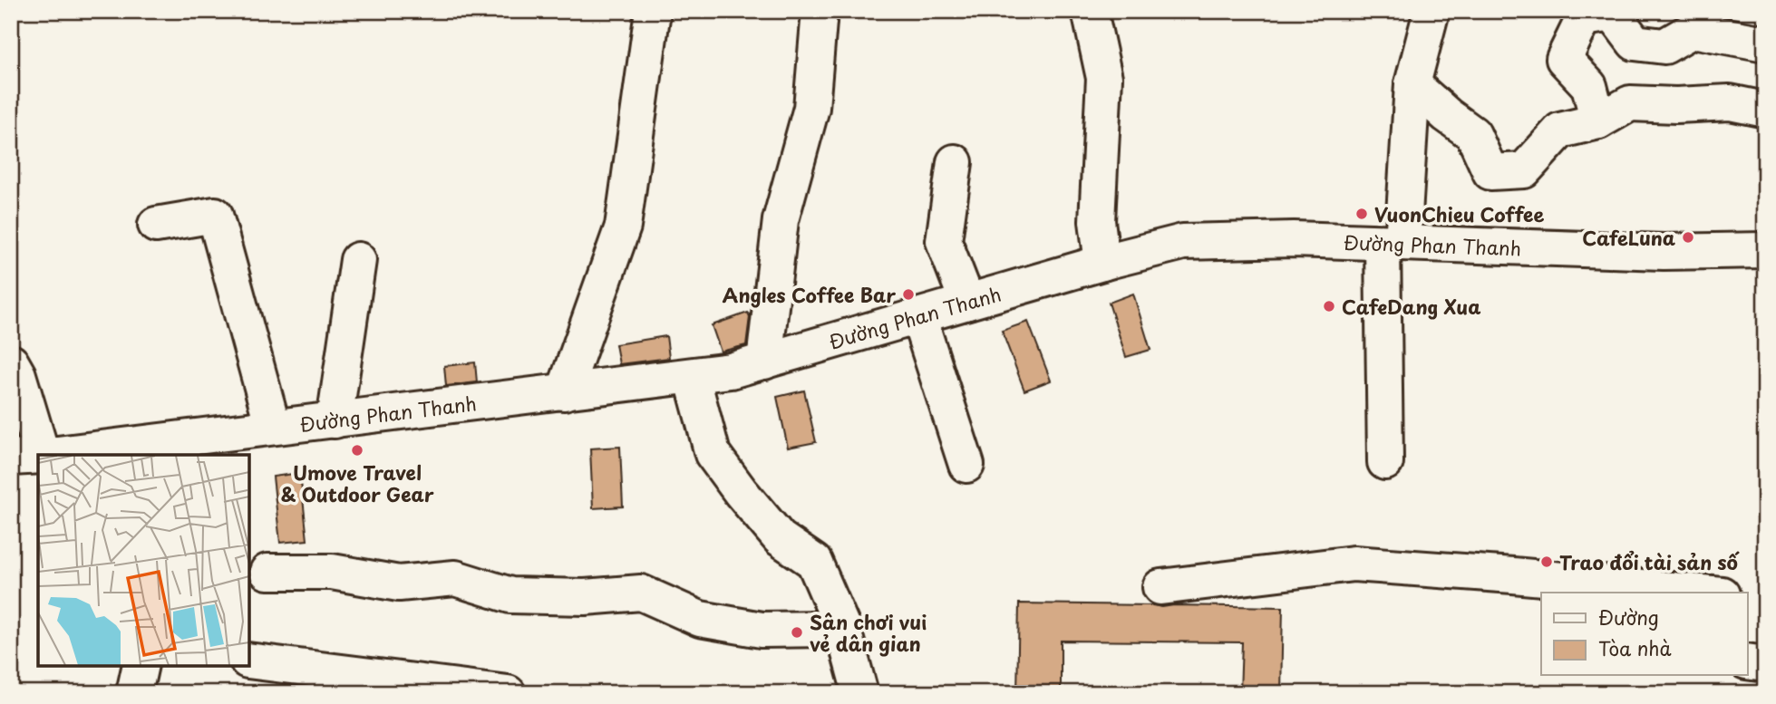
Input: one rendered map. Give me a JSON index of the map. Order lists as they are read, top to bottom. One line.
{"streets":{"street":["Đường Phan Thanh"]},"places":["VuonChieu Coffee","CafeLuna","Angles Coffee Bar","CafeDang Xua","Umove Travel & Outdoor Gear","Trao đổi tài sản số","Sân chơi vui vẻ dân gian"],"legend":["Đường","Tòa nhà"]}
